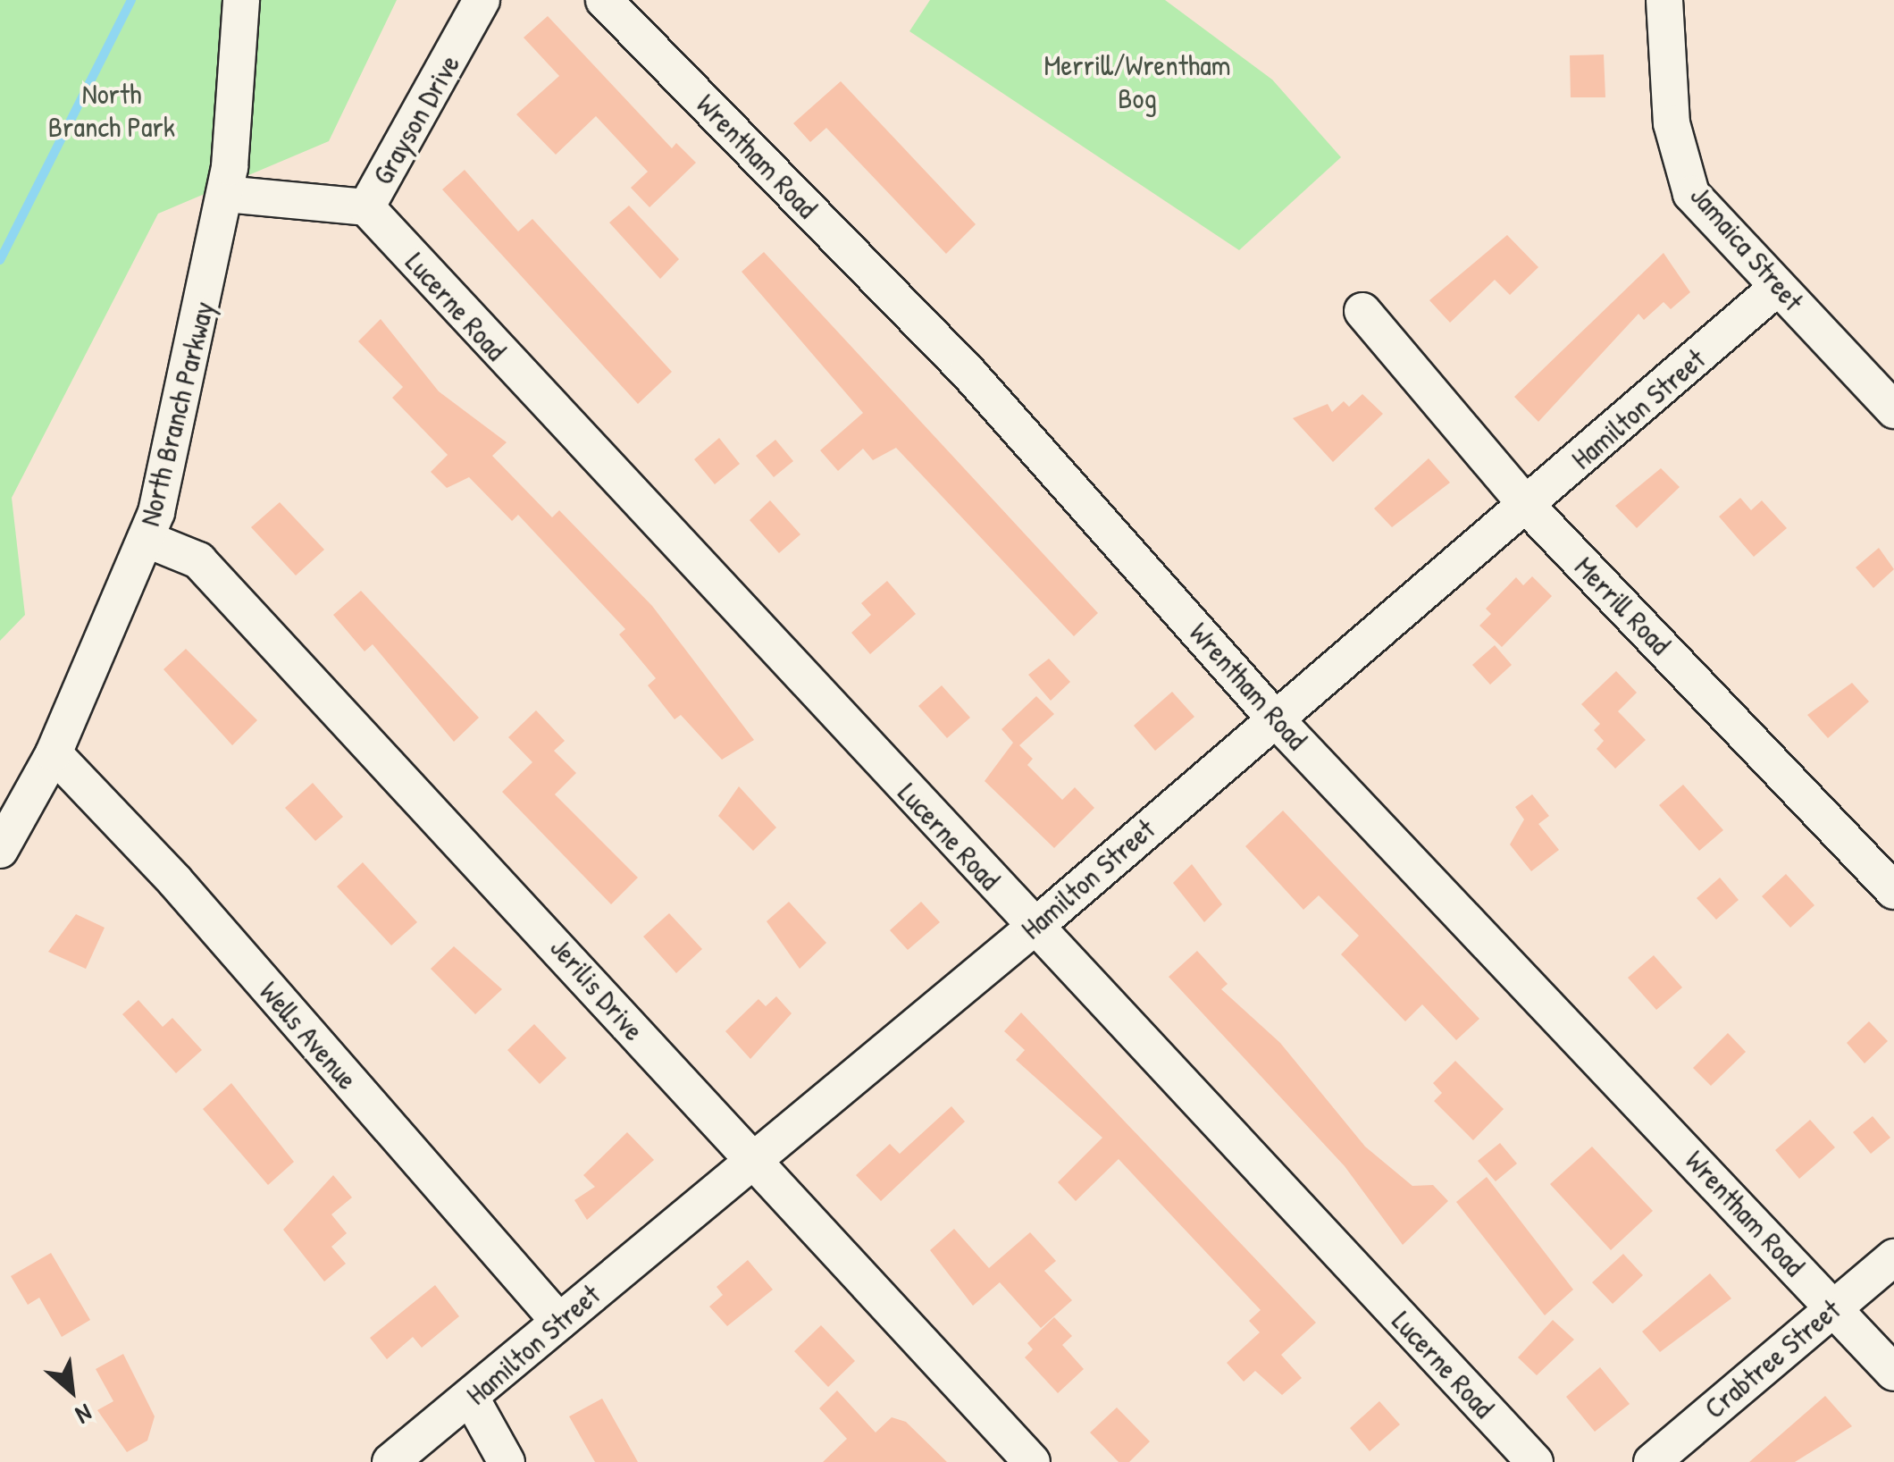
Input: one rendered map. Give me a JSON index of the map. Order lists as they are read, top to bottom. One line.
{"streets":{"street":["Grayson Drive","Wrentham Road","Jamaica Street","Lucerne Road","Hamilton Street","North Branch Parkway","Merrill Road","Jerilis Drive","Wells Avenue","Crabtree Street"]},"crossings":[["Grayson Drive","Lucerne Road"],["Grayson Drive","North Branch Parkway"],["Wrentham Road","Hamilton Street"],["Wrentham Road","Crabtree Street"],["Jamaica Street","Hamilton Street"],["Lucerne Road","Hamilton Street"],["Hamilton Street","Merrill Road"],["Hamilton Street","Jerilis Drive"],["Hamilton Street","Wells Avenue"],["North Branch Parkway","Jerilis Drive"],["North Branch Parkway","Wells Avenue"]],"parks":["Merrill/Wrentham Bog","North Branch Park"],"north":"bottom right"}
